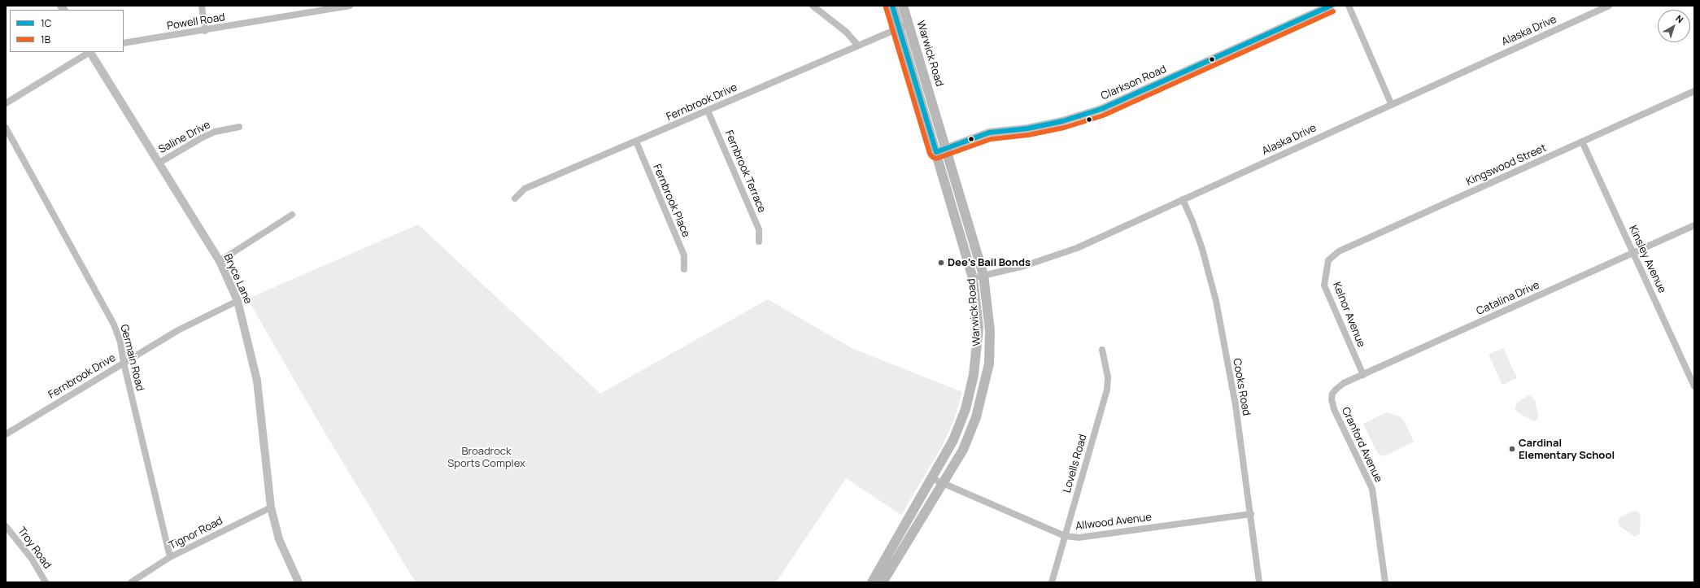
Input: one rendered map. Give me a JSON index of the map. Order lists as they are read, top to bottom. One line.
{"streets":{"main road":["Warwick Road"],"street":["Powell Road","Alaska Drive","Clarkson Road","Fernbrook Drive","Saline Drive","Kingswood Street","Fernbrook Terrace","Fernbrook Place","Kinsley Avenue","Bryce Lane","Catalina Drive","Kelnor Avenue","Germain Road","Cooks Road","Cranford Avenue","Lovells Road","Allwood Avenue","Tignor Road","Troy Road"]},"crossings":[["Alaska Drive","Warwick Road"],["Alaska Drive","Cooks Road"],["Warwick Road","Clarkson Road"],["Warwick Road","Fernbrook Drive"],["Warwick Road","Allwood Avenue"],["Fernbrook Drive","Fernbrook Terrace"],["Fernbrook Drive","Fernbrook Place"],["Fernbrook Drive","Bryce Lane"],["Fernbrook Drive","Germain Road"],["Saline Drive","Bryce Lane"],["Kingswood Street","Kinsley Avenue"],["Kingswood Street","Kelnor Avenue"],["Kinsley Avenue","Catalina Drive"],["Bryce Lane","Tignor Road"],["Catalina Drive","Kelnor Avenue"],["Catalina Drive","Cranford Avenue"],["Germain Road","Tignor Road"],["Cooks Road","Allwood Avenue"],["Lovells Road","Allwood Avenue"]],"parks":["Broadrock Sports Complex"],"places":["Dee’s Bail Bonds","Cardinal Elementary School"],"lines":["transit line 1C","transit line 1B"],"legend":["1C","1B"],"north":"top right"}
